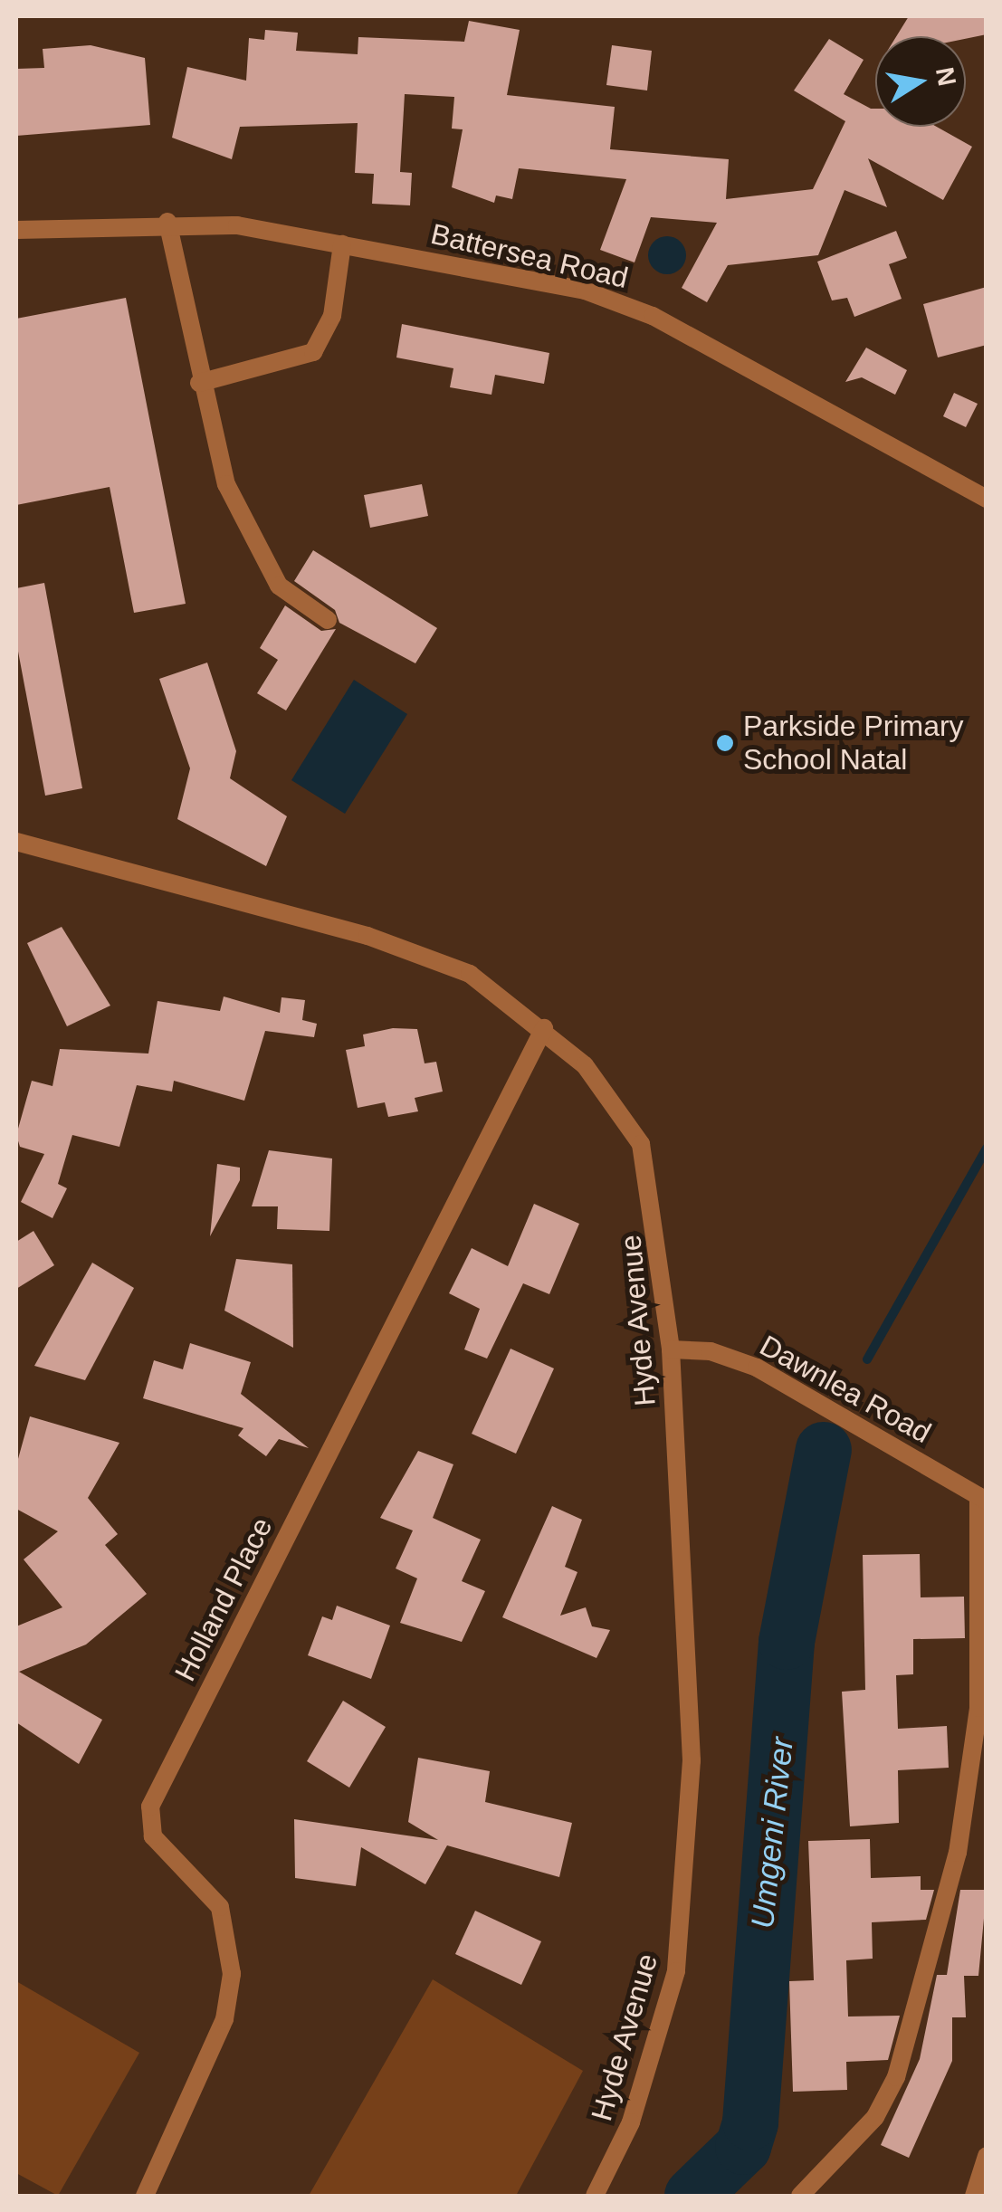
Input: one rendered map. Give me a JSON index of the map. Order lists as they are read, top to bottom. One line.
{"streets":{"street":["Battersea Road","Hyde Avenue","Dawnlea Road","Holland Place"]},"crossings":[["Hyde Avenue","Dawnlea Road"],["Hyde Avenue","Holland Place"]],"water":["Umgeni River"],"places":["Parkside Primary School Natal"],"north":"right"}
